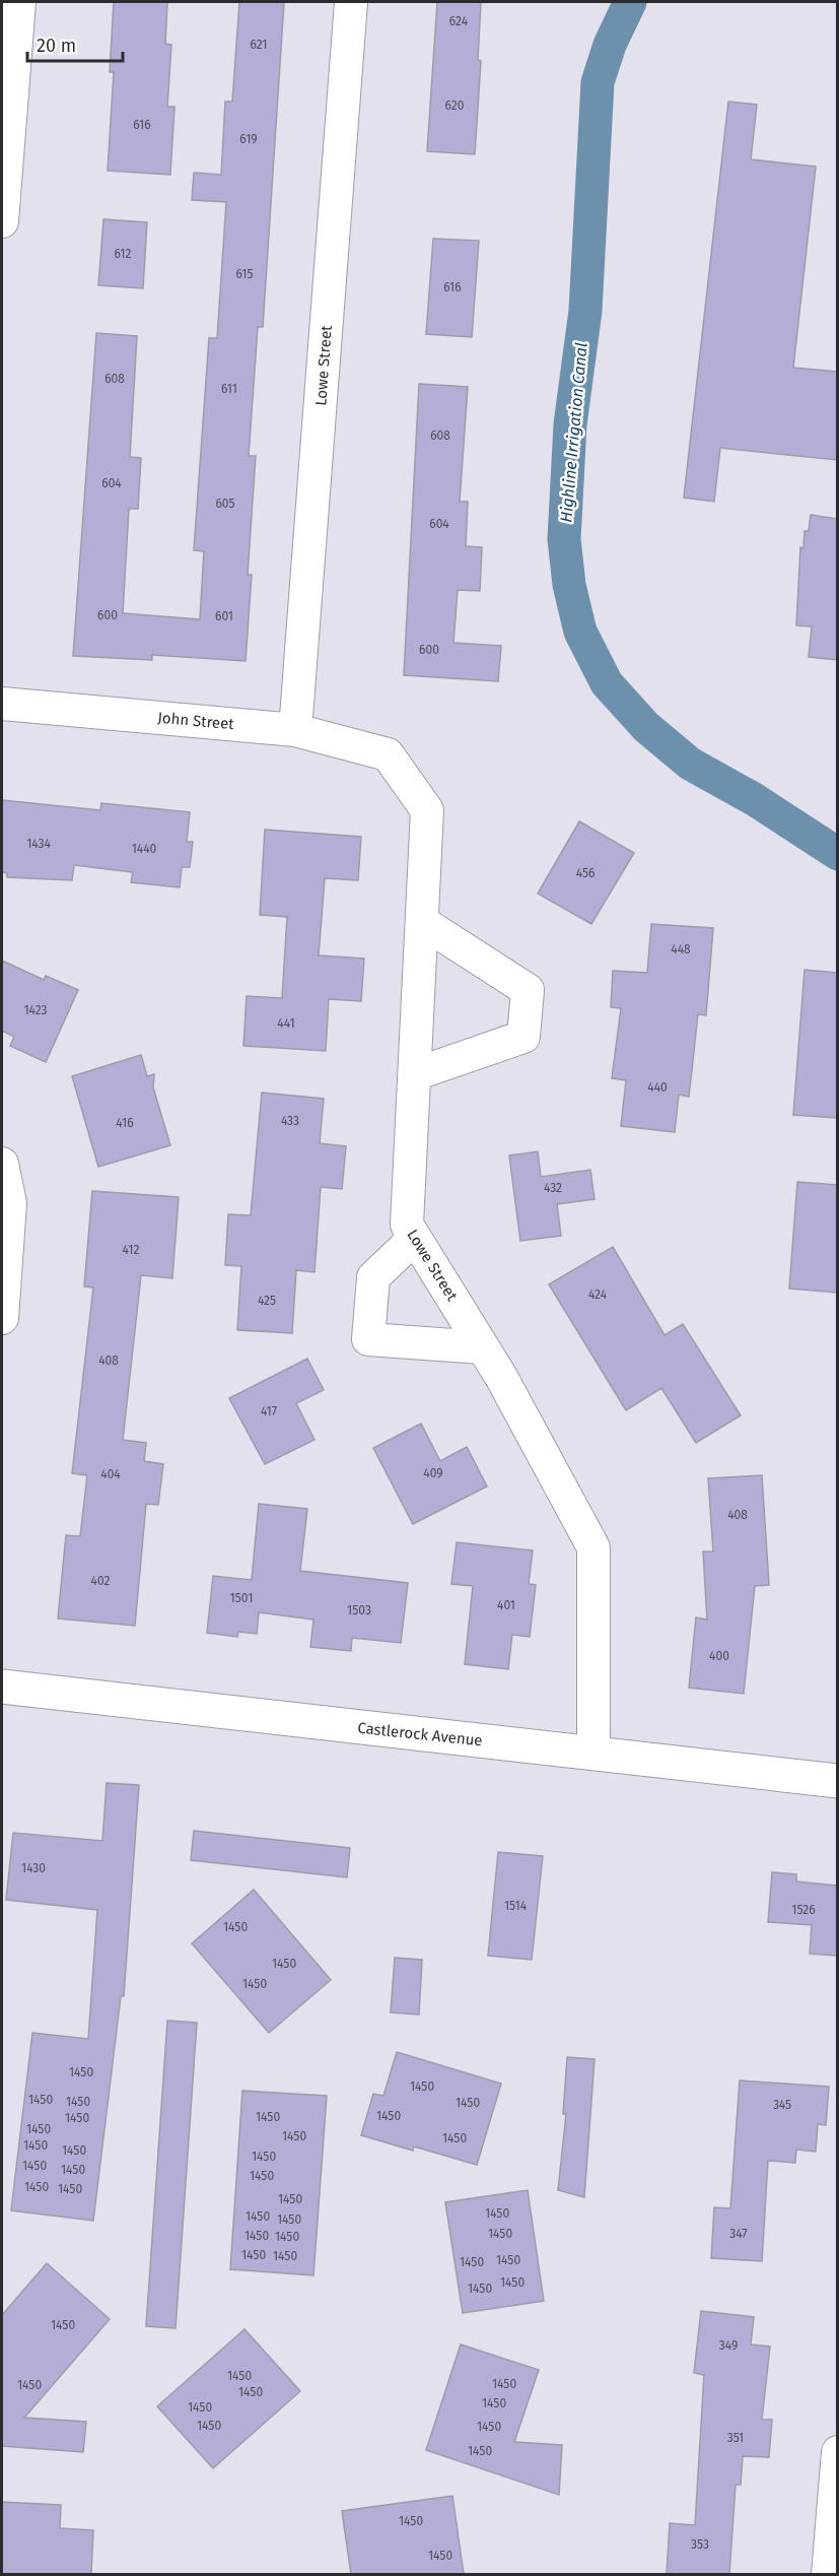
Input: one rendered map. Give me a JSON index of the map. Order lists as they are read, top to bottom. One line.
{"streets":{"street":["Lowe Street","John Street","Castlerock Avenue"]},"crossings":[["Lowe Street","John Street"],["Lowe Street","Castlerock Avenue"]],"water":["Highline Irrigation Canal"],"house_numbers":["624","621","620","616","619","612","615","616","608","611","608","604","605","604","600","601","600","1434","1440","456","448","1423","441","440","433","416","432","412","424","425","408","417","409","404","408","402","1501","401","1503","400","1430","1514","1526","1450","1450","1450","1450","1450","1450","1450","1450","345","1450","1450","1450","1450","1450","1450","1450","1450","1450","1450","1450","1450","1450","1450","1450","1450","1450","1450","1450","347","1450","1450","1450","1450","1450","1450","1450","1450","1450","349","1450","1450","1450","1450","1450","1450","1450","1450","351","1450","1450","353","1450"],"scale_bar":"20 m"}
